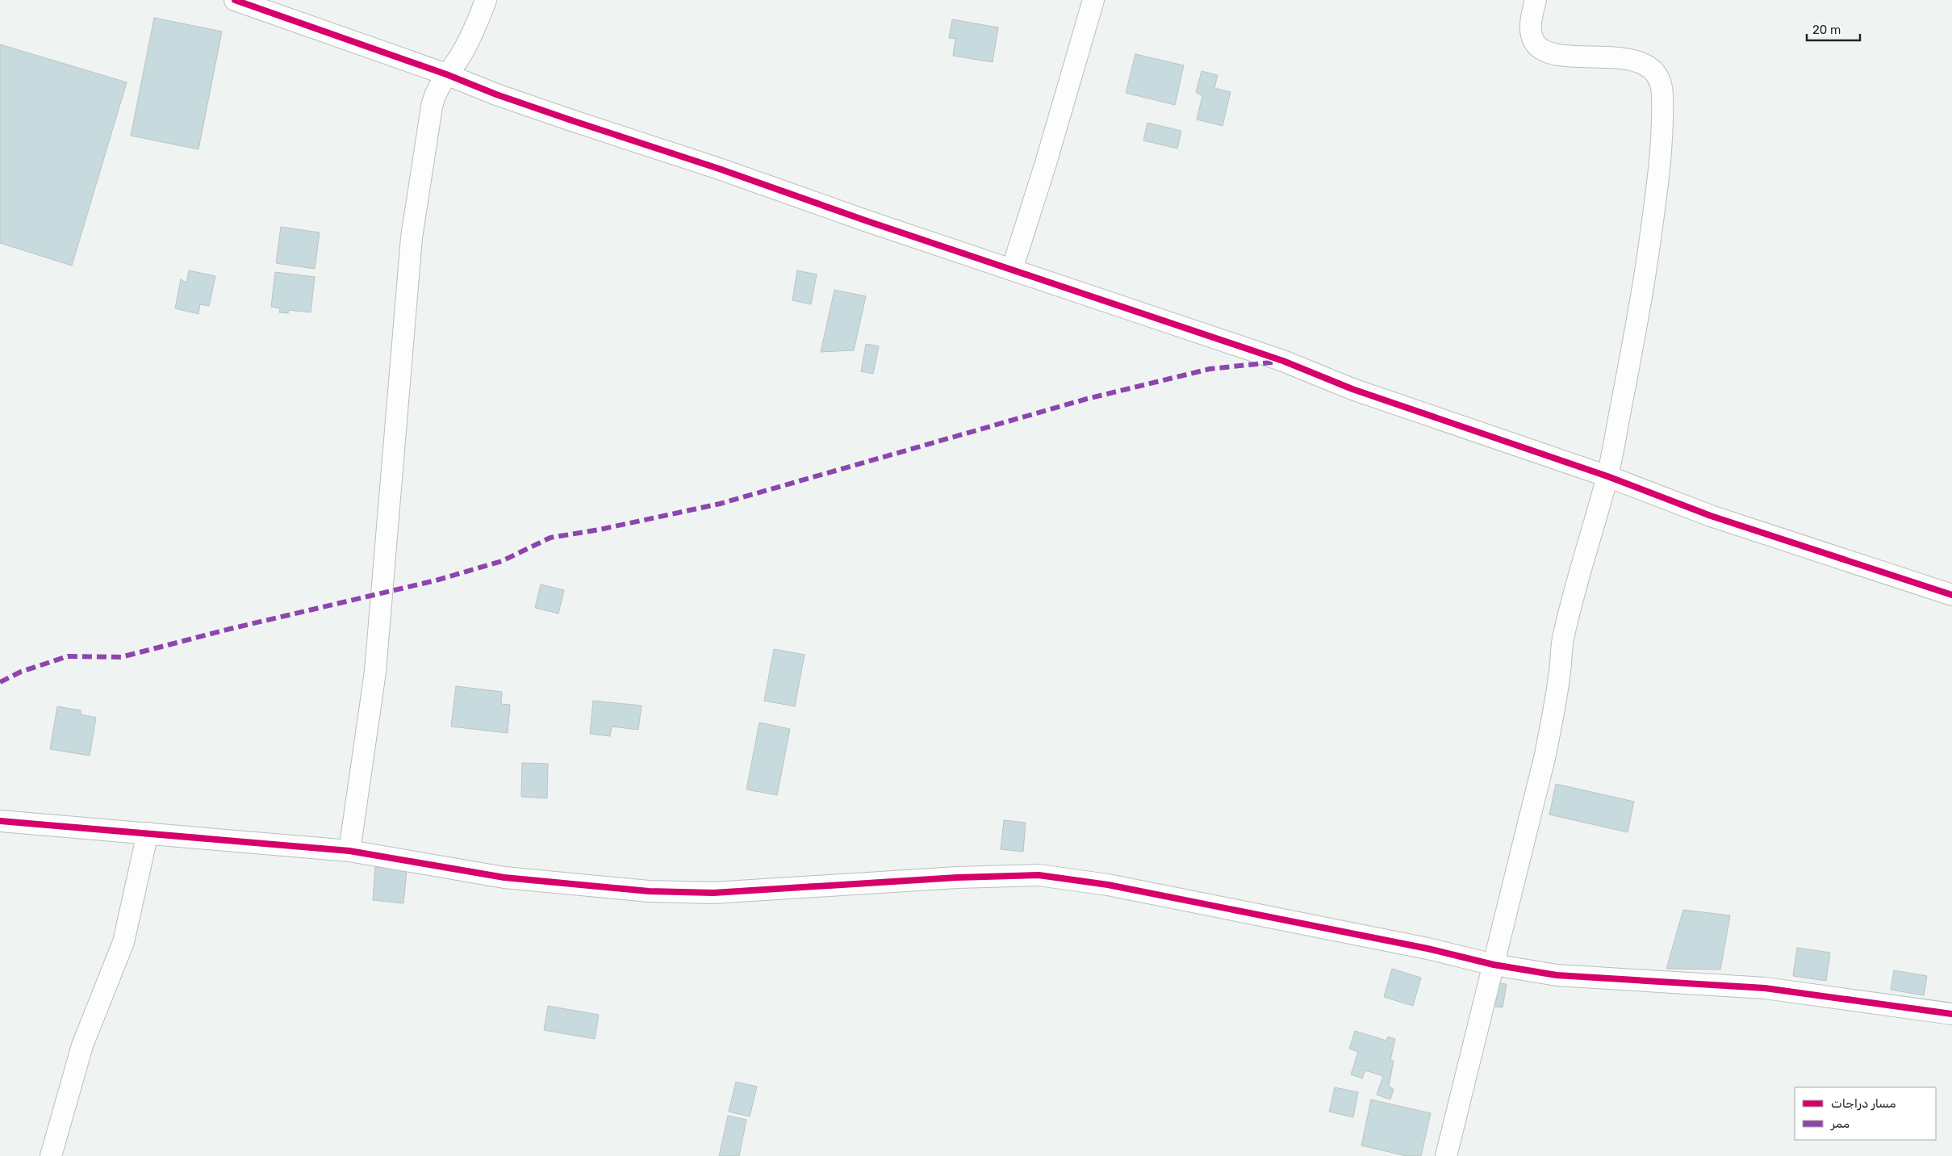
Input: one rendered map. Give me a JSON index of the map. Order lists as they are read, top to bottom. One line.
{"legend":["مسار دراجات","ممر"],"scale_bar":"20 m"}
